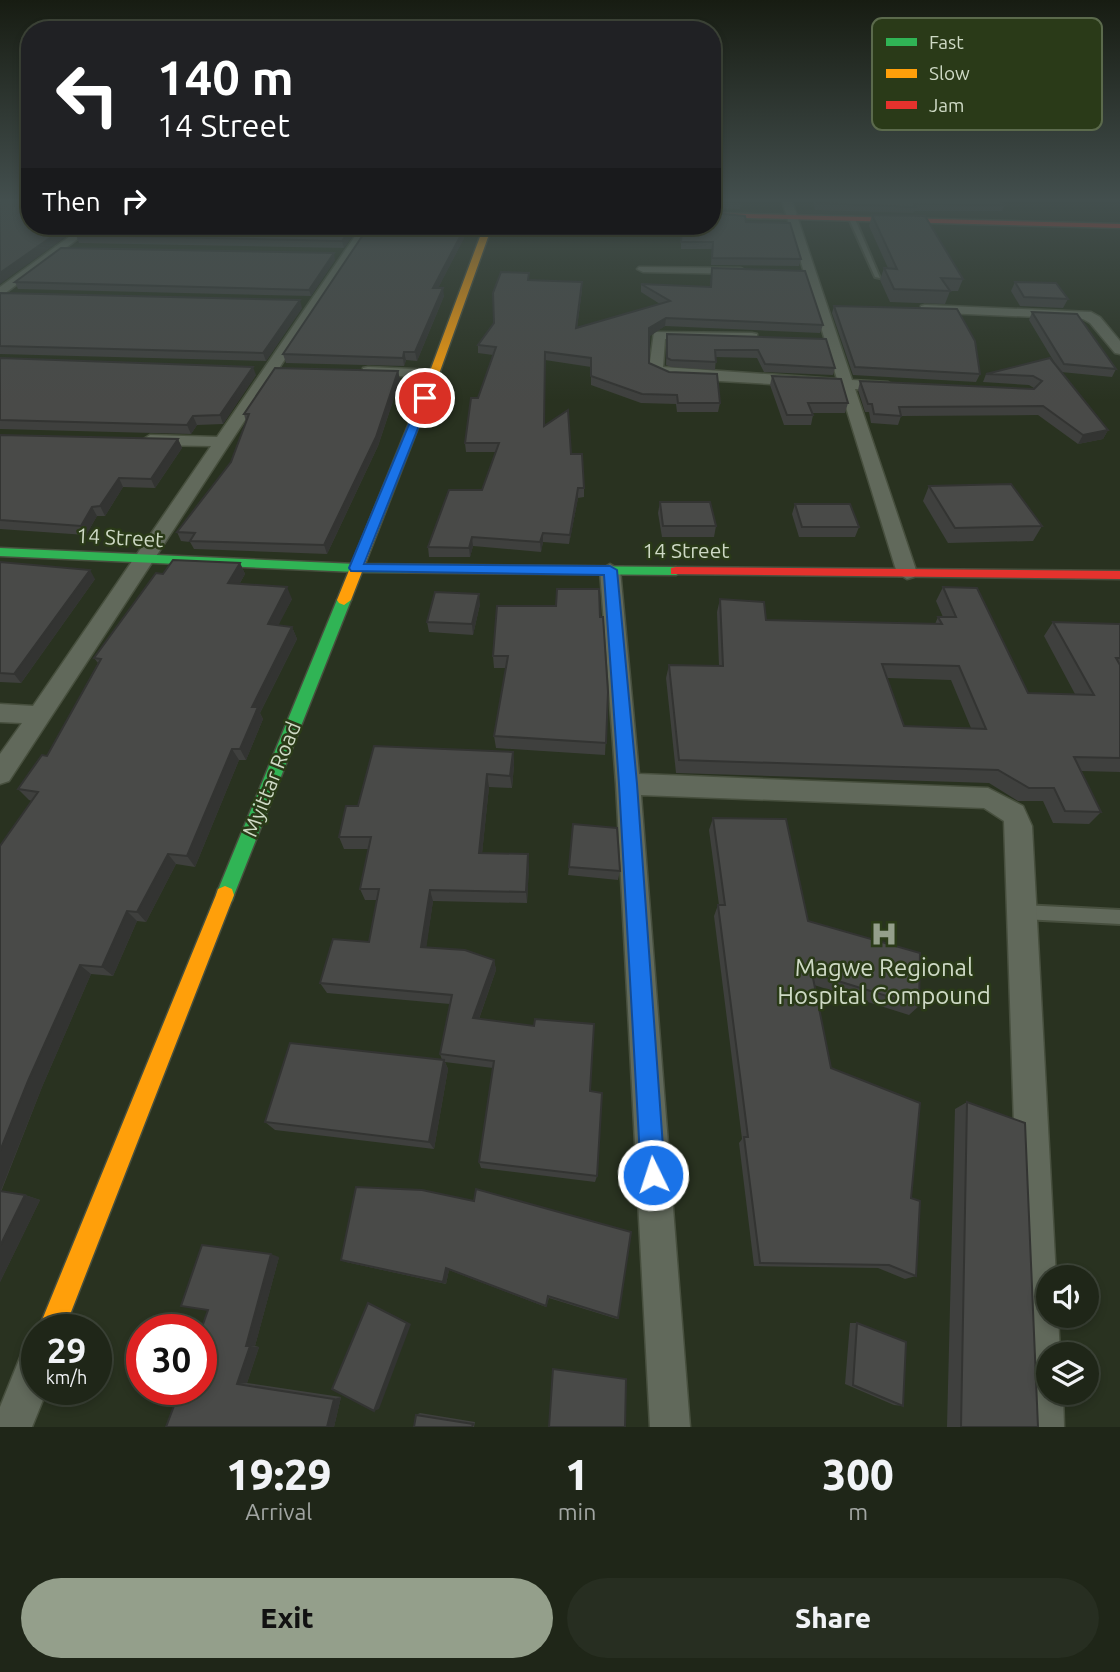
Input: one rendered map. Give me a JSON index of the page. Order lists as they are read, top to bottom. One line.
{"streets":{"street":["14 Street","Myittar Road"]},"crossings":[["14 Street","Myittar Road"]],"places":{"hospital":["Magwe Regional Hospital Compound"]},"legend":["Fast","Slow","Jam"],"page":{"turn":["140 m","14 Street"],"then":"Then","speed":"29 km/h","limit":"30","eta":["19:29","Arrival","1","min","300","m"],"buttons":["Exit","Share"]}}
